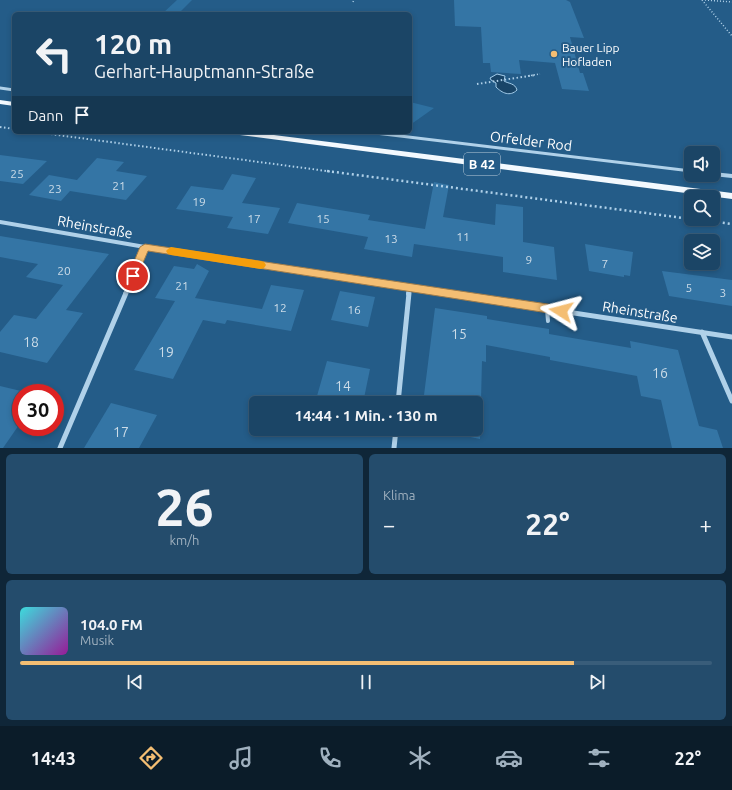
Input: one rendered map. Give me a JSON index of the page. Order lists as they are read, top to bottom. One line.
{"streets":{"main road":["B 42"],"street":["Orfelder Rod","Rheinstraße"]},"places":["Bauer Lipp Hofladen"],"house_numbers":["25","21","23","19","17","15","11","13","9","7","20","21","5","3","12","16","15","18","19","16","14","17"],"page":{"turn":["120 m","Gerhart-Hauptmann-Straße"],"then":"Dann","limit":"30","trip":"14:44 · 1 Min. · 130 m","tile":[["26","km/h"],"Klima"],"heat":["−","22°","+"],"song":["104.0 FM","Musik"],"tabs":["14:43","22°"]}}
